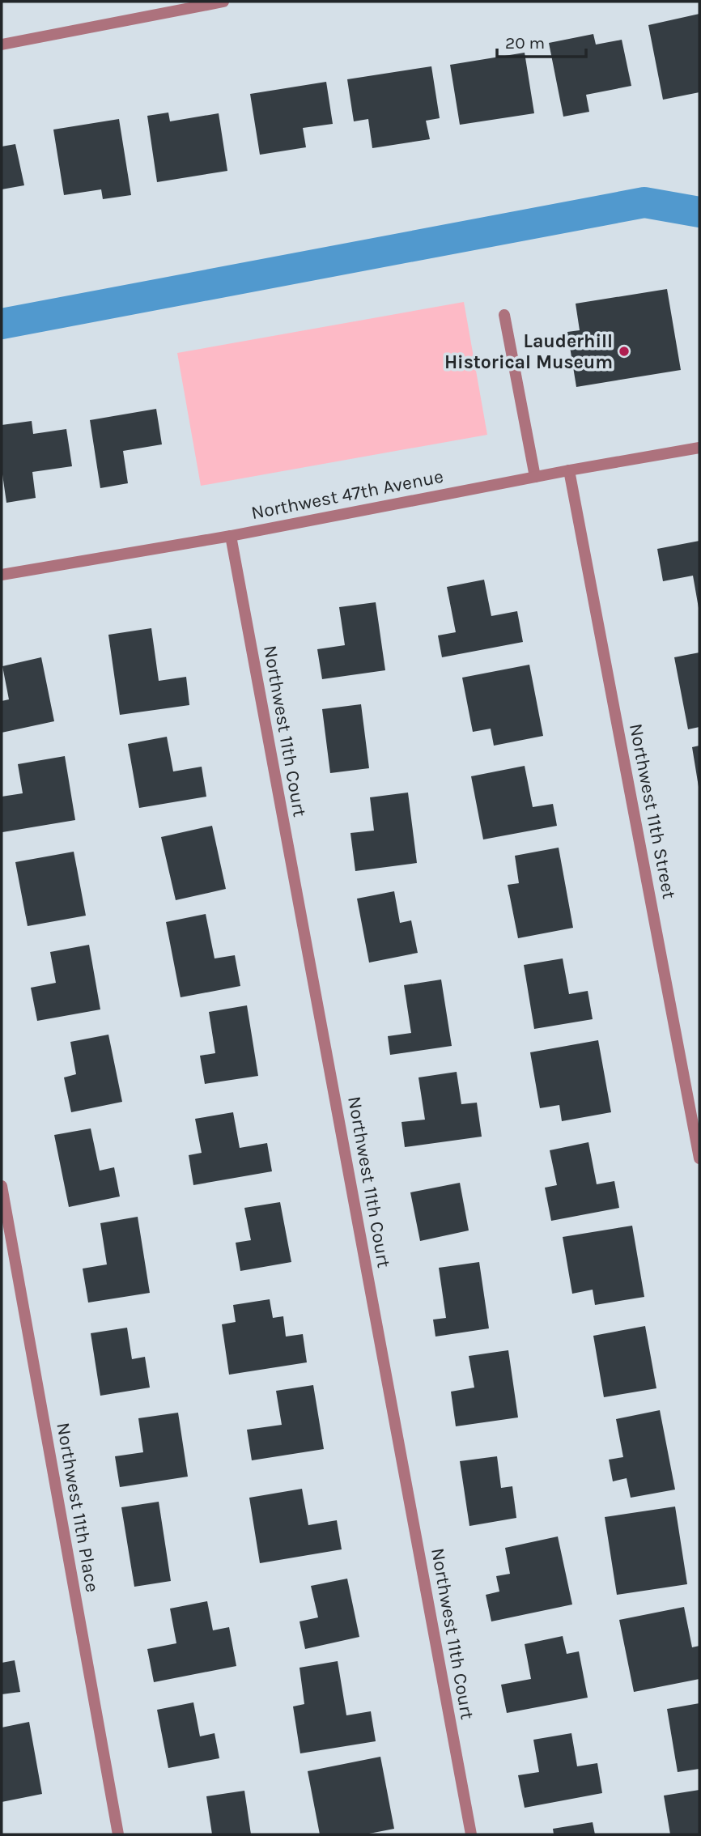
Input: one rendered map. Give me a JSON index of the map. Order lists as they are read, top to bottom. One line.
{"streets":{"street":["Northwest 47th Avenue","Northwest 11th Court","Northwest 11th Street","Northwest 11th Place"]},"crossings":[["Northwest 47th Avenue","Northwest 11th Court"],["Northwest 47th Avenue","Northwest 11th Street"]],"places":["Lauderhill Historical Museum"],"scale_bar":"20 m"}
